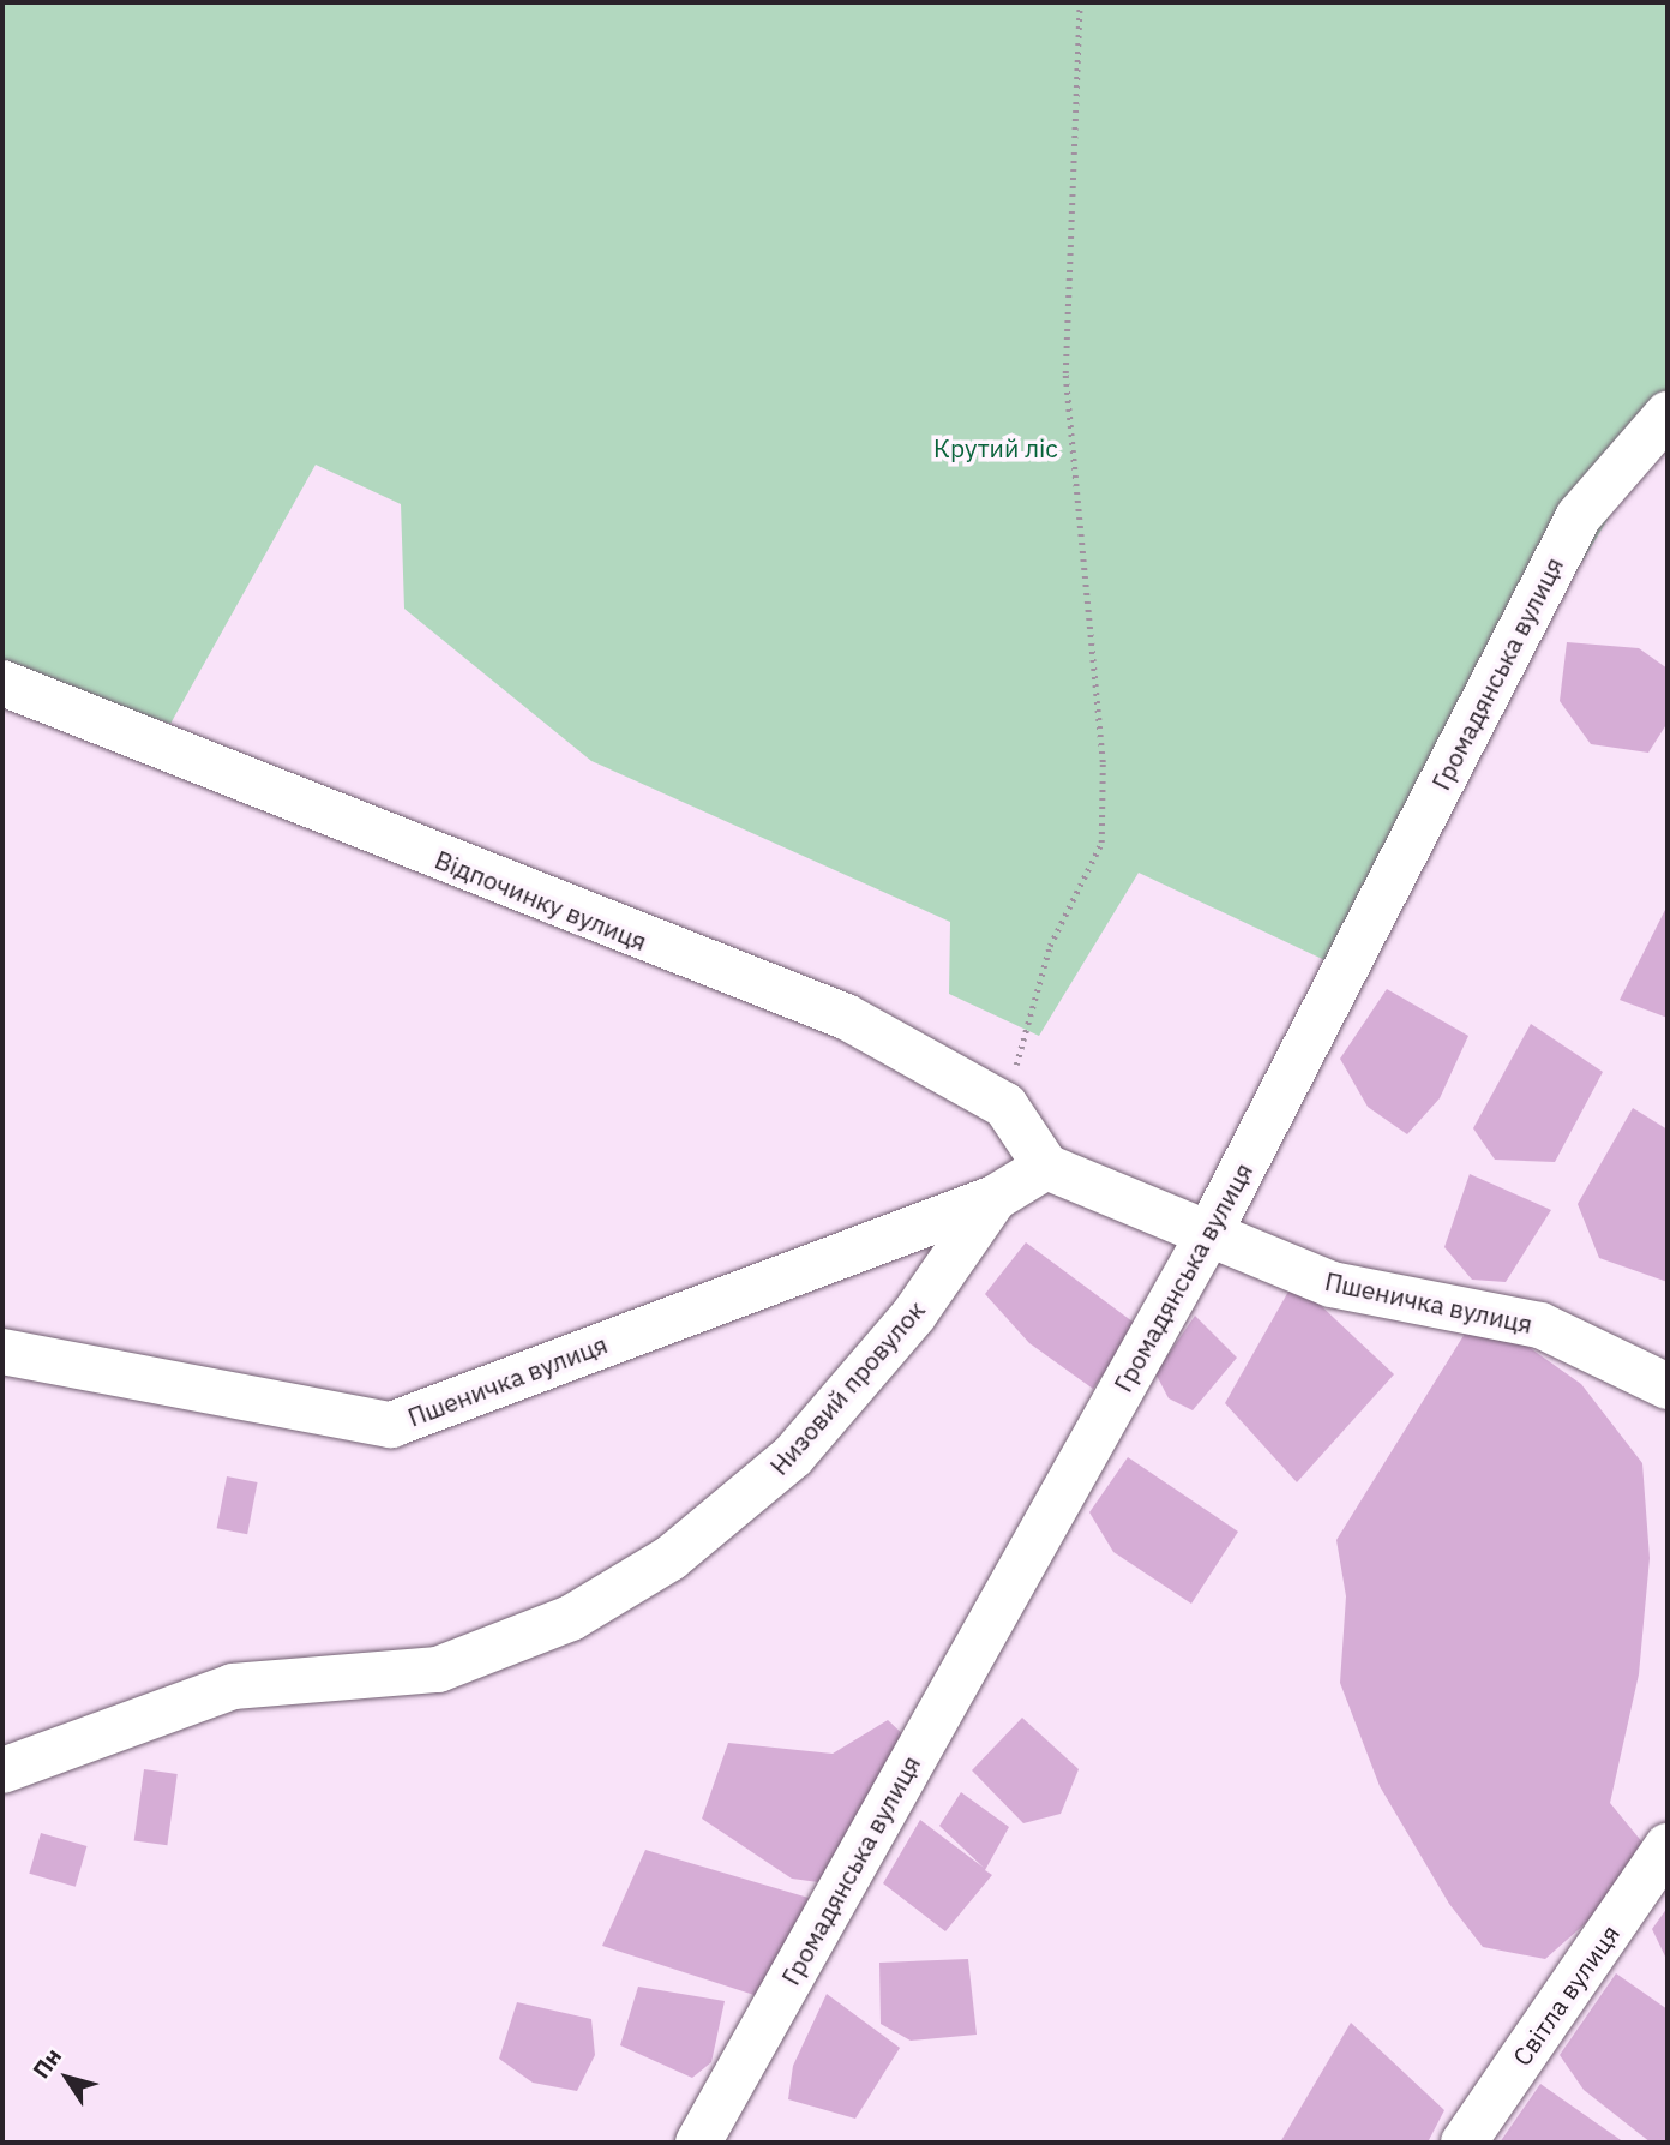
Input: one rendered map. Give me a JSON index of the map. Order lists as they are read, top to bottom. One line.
{"streets":{"street":["Громадянська вулиця","Відпочинку вулиця","Пшеничка вулиця","Низовий провулок","Світла вулиця"]},"crossings":[["Громадянська вулиця","Пшеничка вулиця"],["Відпочинку вулиця","Пшеничка вулиця"],["Відпочинку вулиця","Низовий провулок"],["Пшеничка вулиця","Низовий провулок"]],"parks":["Крутий ліс"],"north":"top left"}
